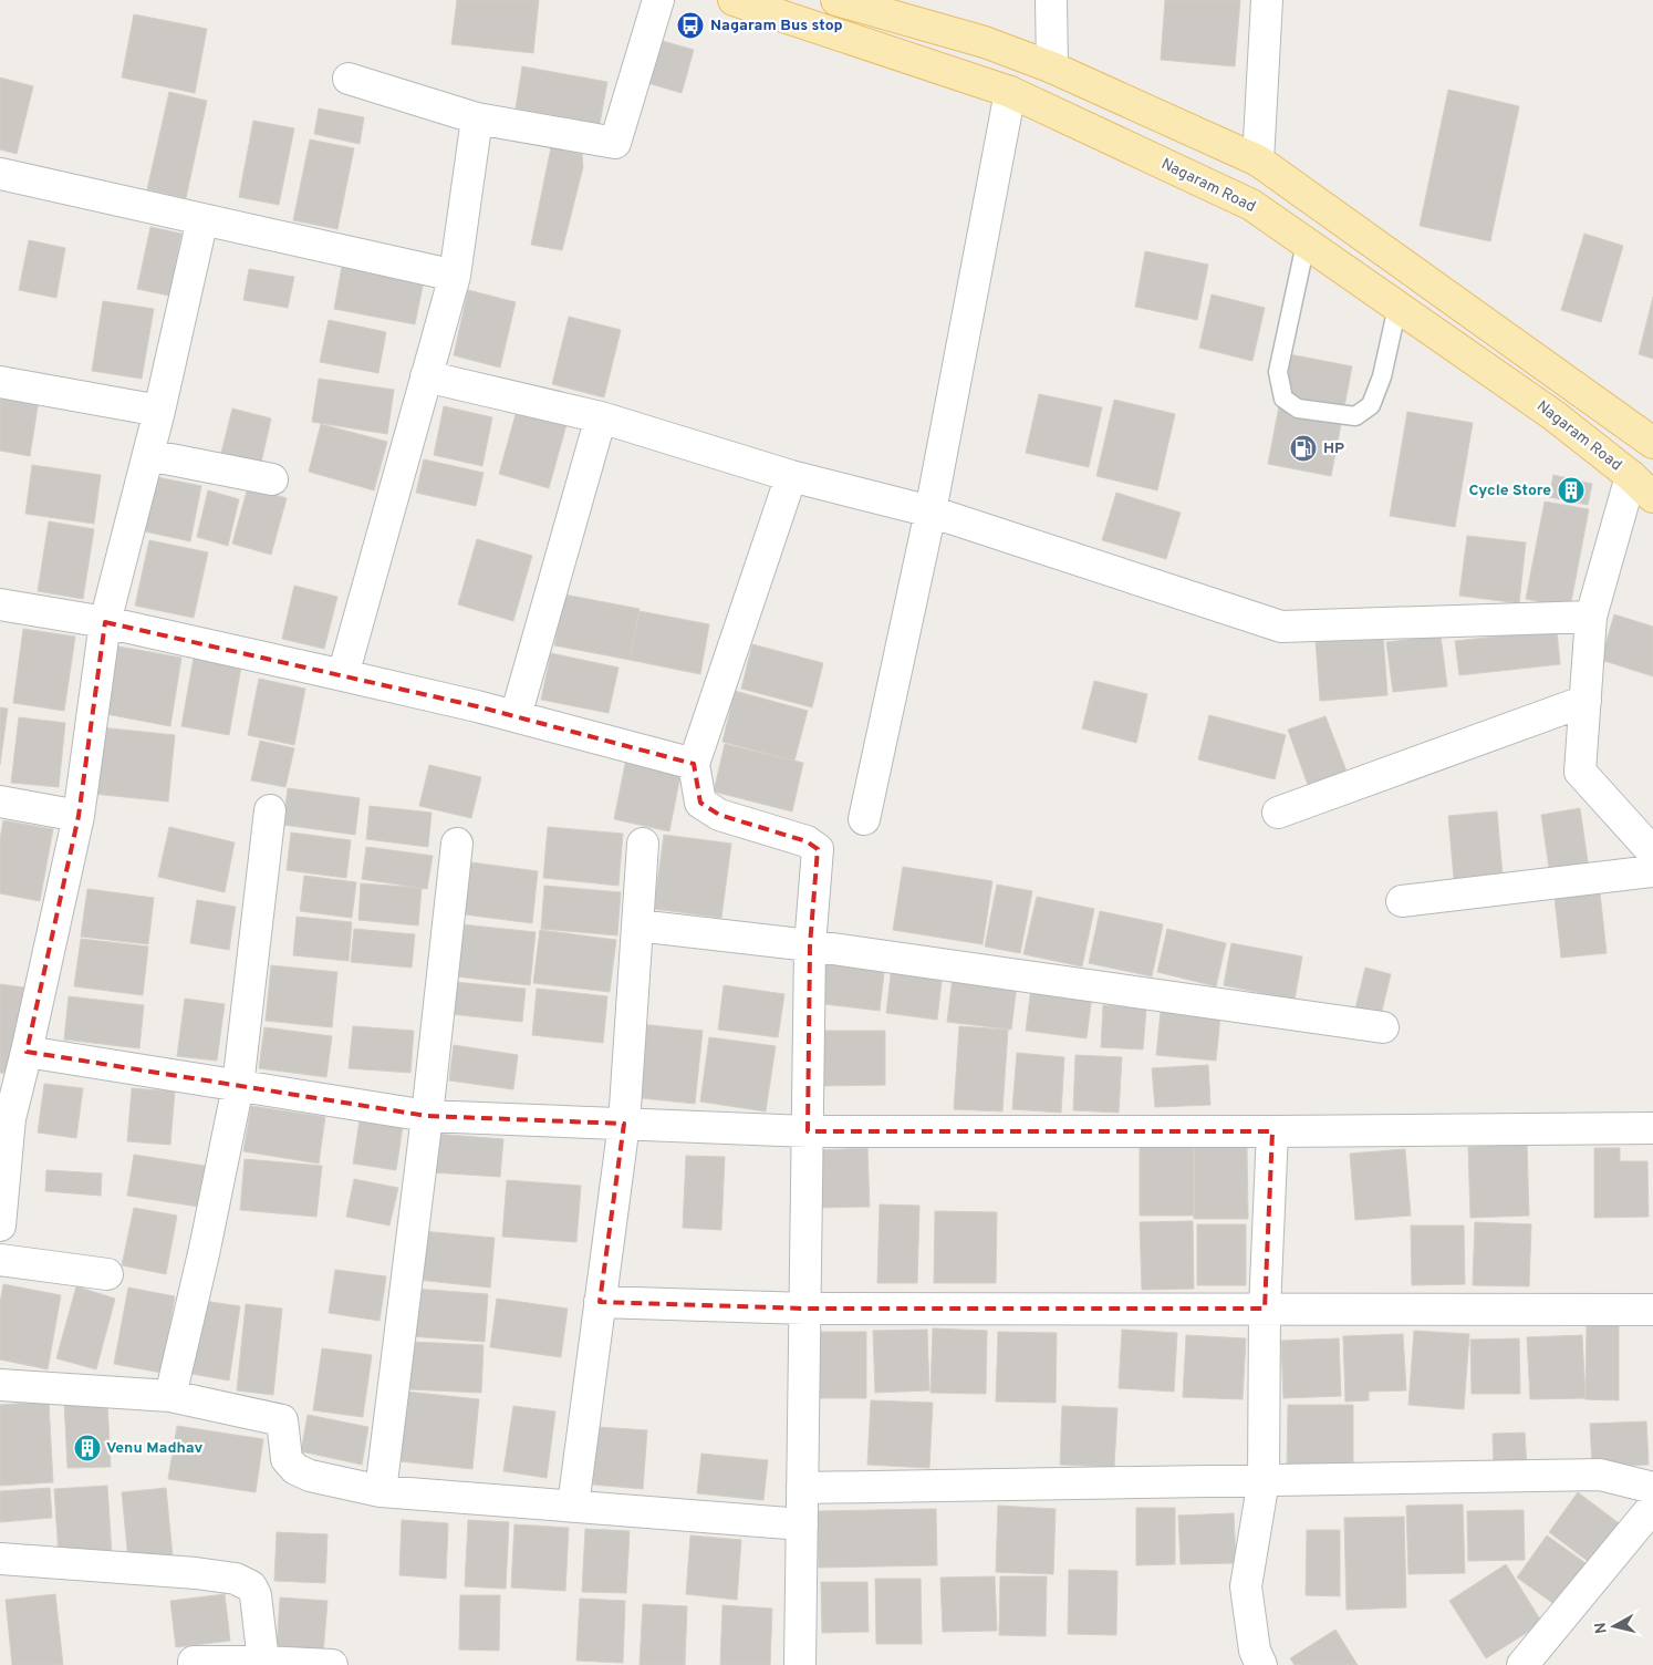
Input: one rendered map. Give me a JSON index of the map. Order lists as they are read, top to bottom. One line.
{"streets":{"main road":["Nagaram Road"]},"places":{"bus stop":["Nagaram Bus stop"],"fuel station":["HP"],"building":["Cycle Store","Venu Madhav"]},"north":"left"}
